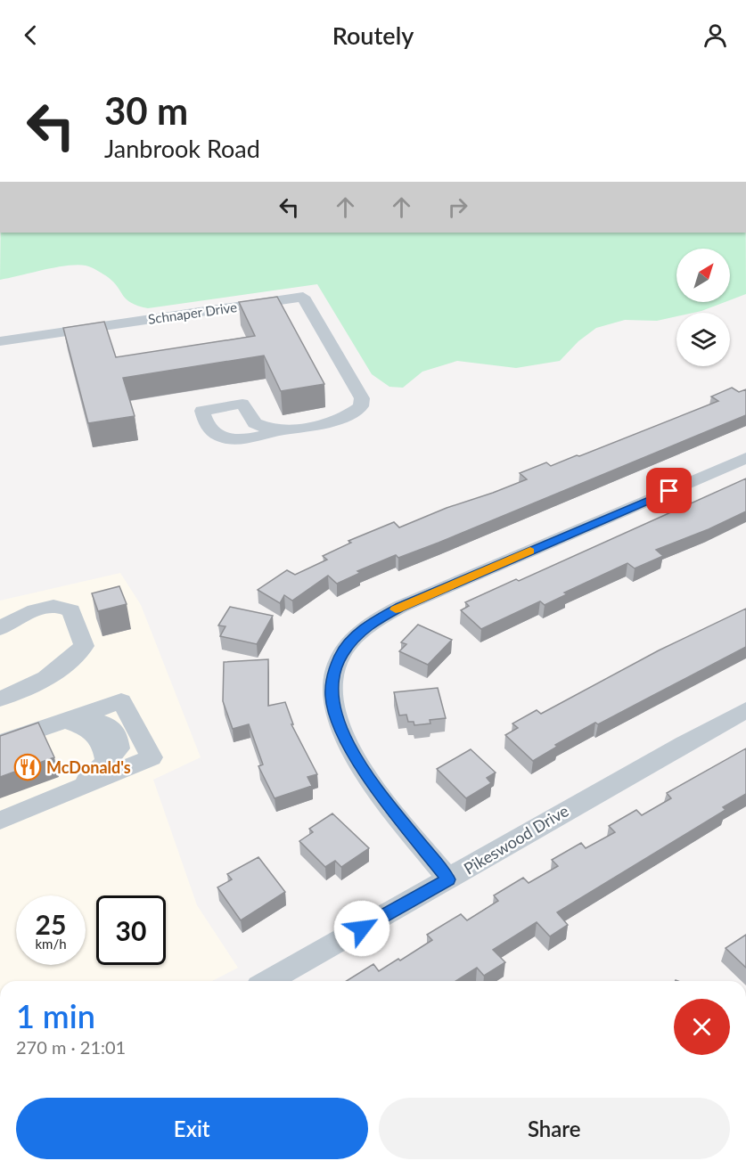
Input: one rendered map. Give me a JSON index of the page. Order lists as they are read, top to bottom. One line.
{"streets":{"street":["Schnaper Drive","Pikeswood Drive"]},"places":{"restaurant":["McDonald's"]},"north":"top right","page":{"header":"Routely","turn":["30 m","Janbrook Road"],"speed":"25 km/h","limit":"30","heading":["1 min","270 m · 21:01"],"buttons":["Exit","Share"]}}
